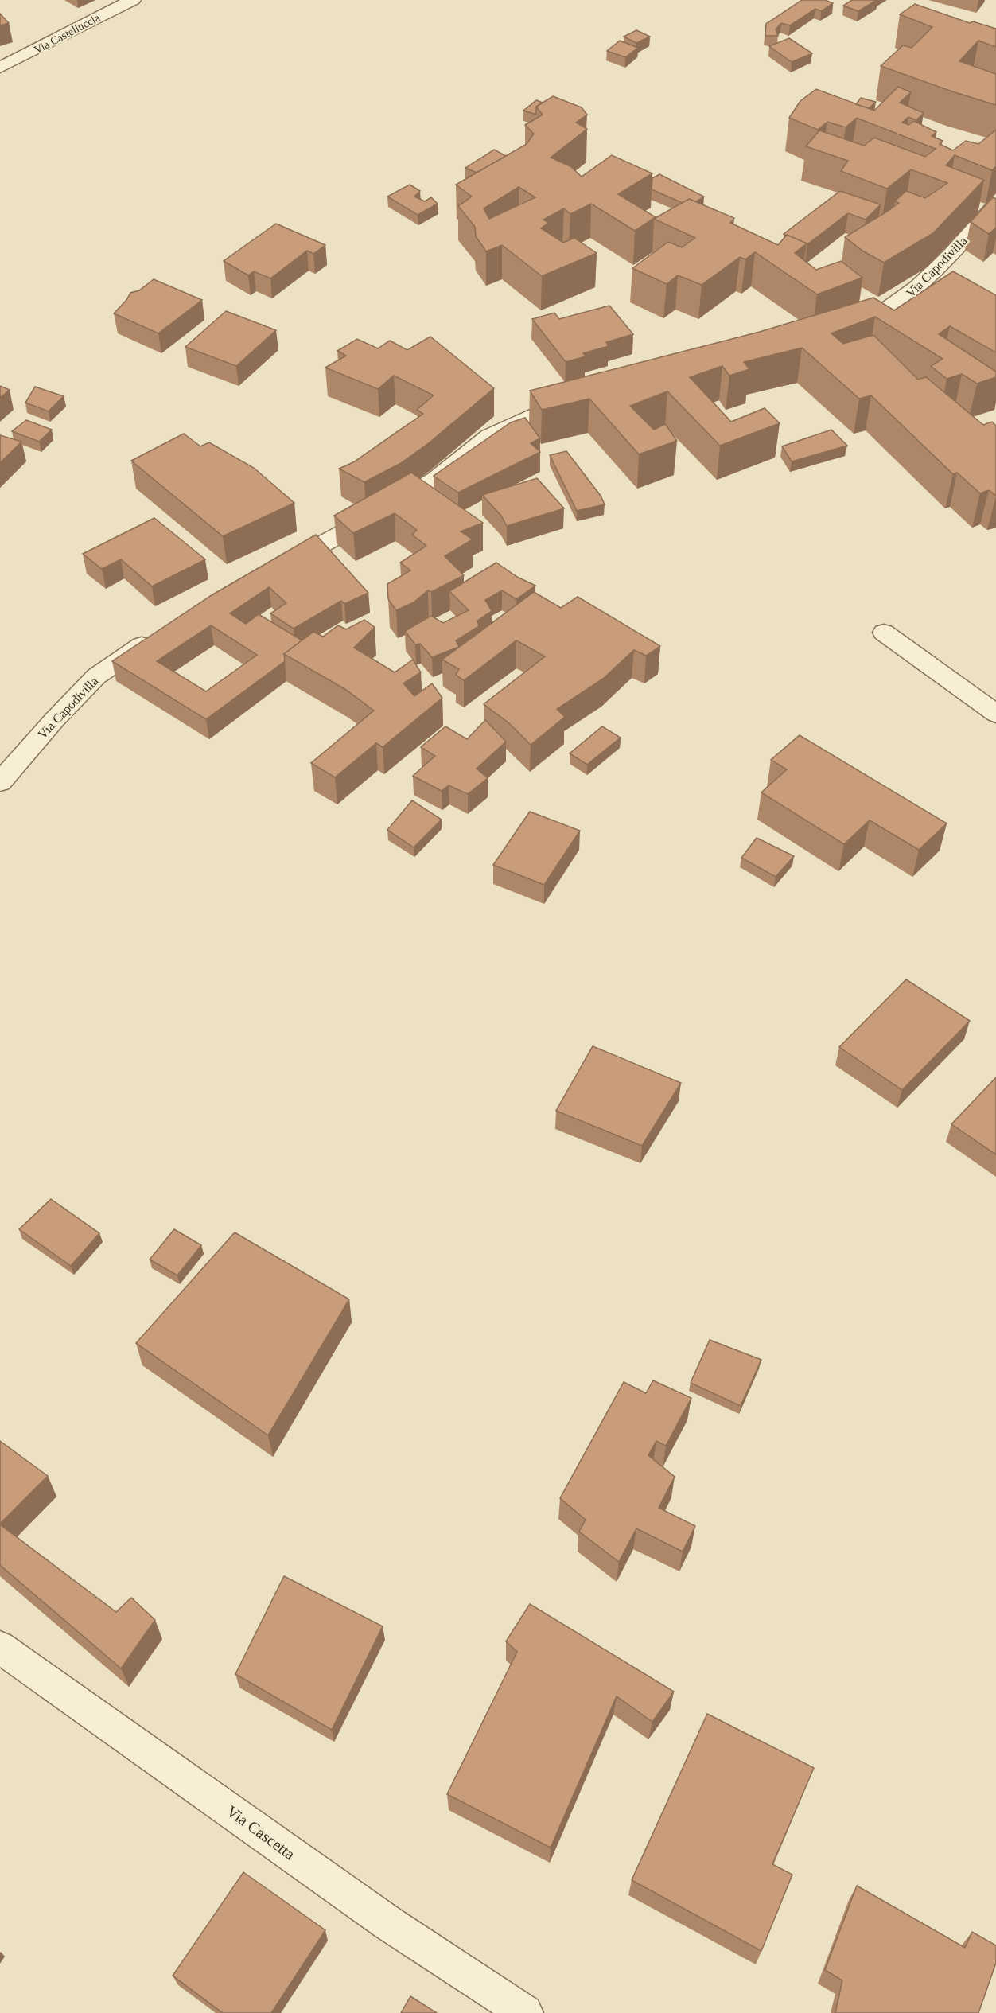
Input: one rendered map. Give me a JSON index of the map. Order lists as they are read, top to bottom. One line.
{"streets":{"street":["Via Castelluccia","Via Capodivilla","Via Cascetta"]}}
